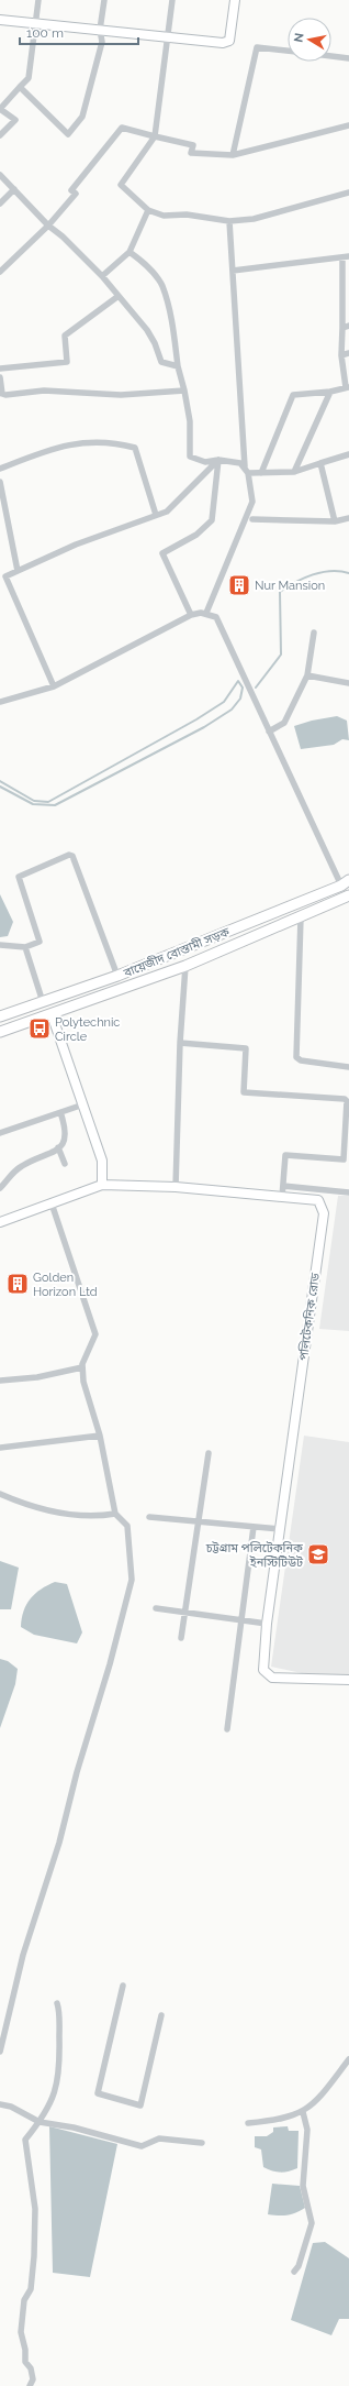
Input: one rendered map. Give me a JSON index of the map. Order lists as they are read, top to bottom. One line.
{"streets":{"main road":["বায়েজীদ বোস্তামী সড়ক","পলিটেকনিক রোড"]},"places":{"building":["Nur Mansion","Golden Horizon Ltd"],"bus stop":["Polytechnic Circle"],"school or university":["চট্টগ্রাম পলিটেকনিক ইনস্টিটিউট"]},"scale_bar":"100 m","north":"left"}
